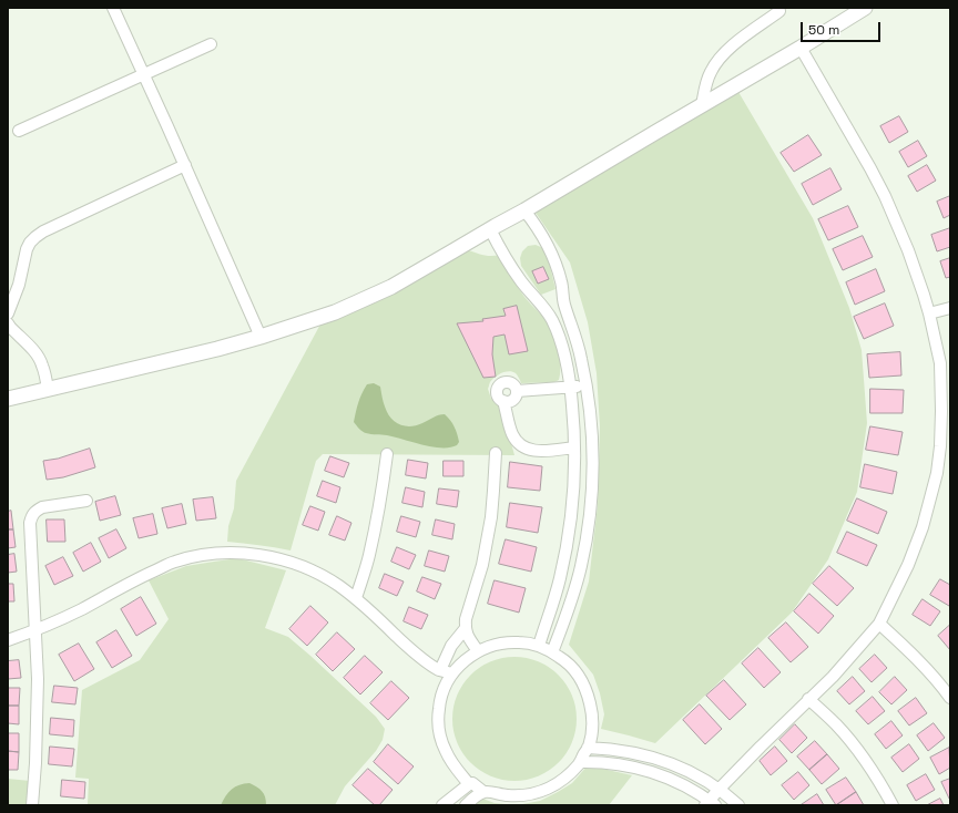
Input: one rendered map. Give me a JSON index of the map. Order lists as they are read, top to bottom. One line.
{"scale_bar":"50 m"}
